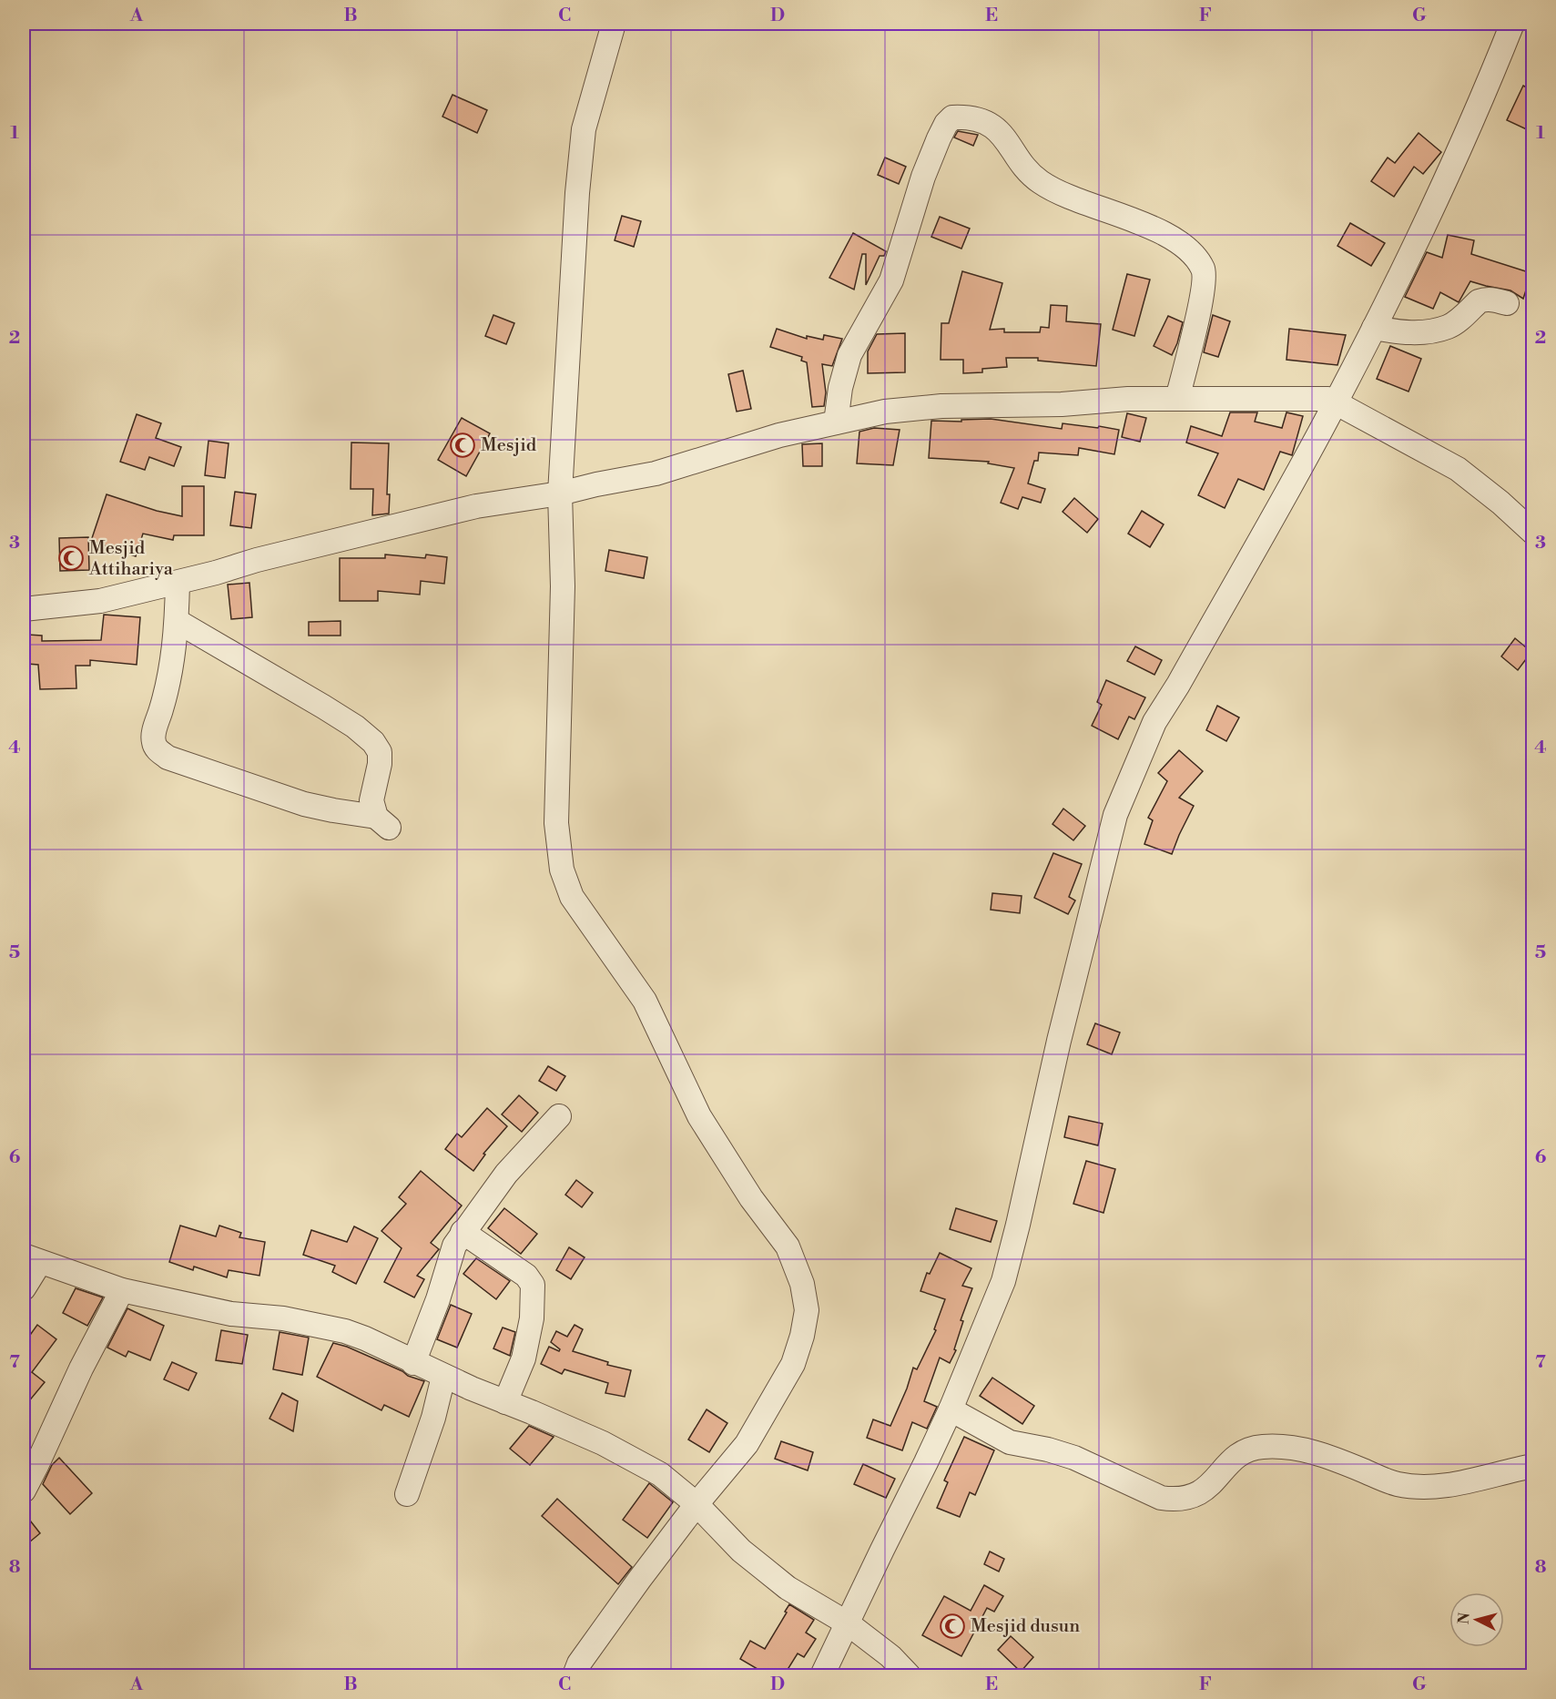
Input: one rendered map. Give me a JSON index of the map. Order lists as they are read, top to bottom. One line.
{"places":{"mosque":["Mesjid","Mesjid Attihariya","Mesjid dusun"]},"north":"left","grid":{"columns":["A","B","C","D","E","F","G"],"rows":["1","2","3","4","5","6","7","8"]}}
